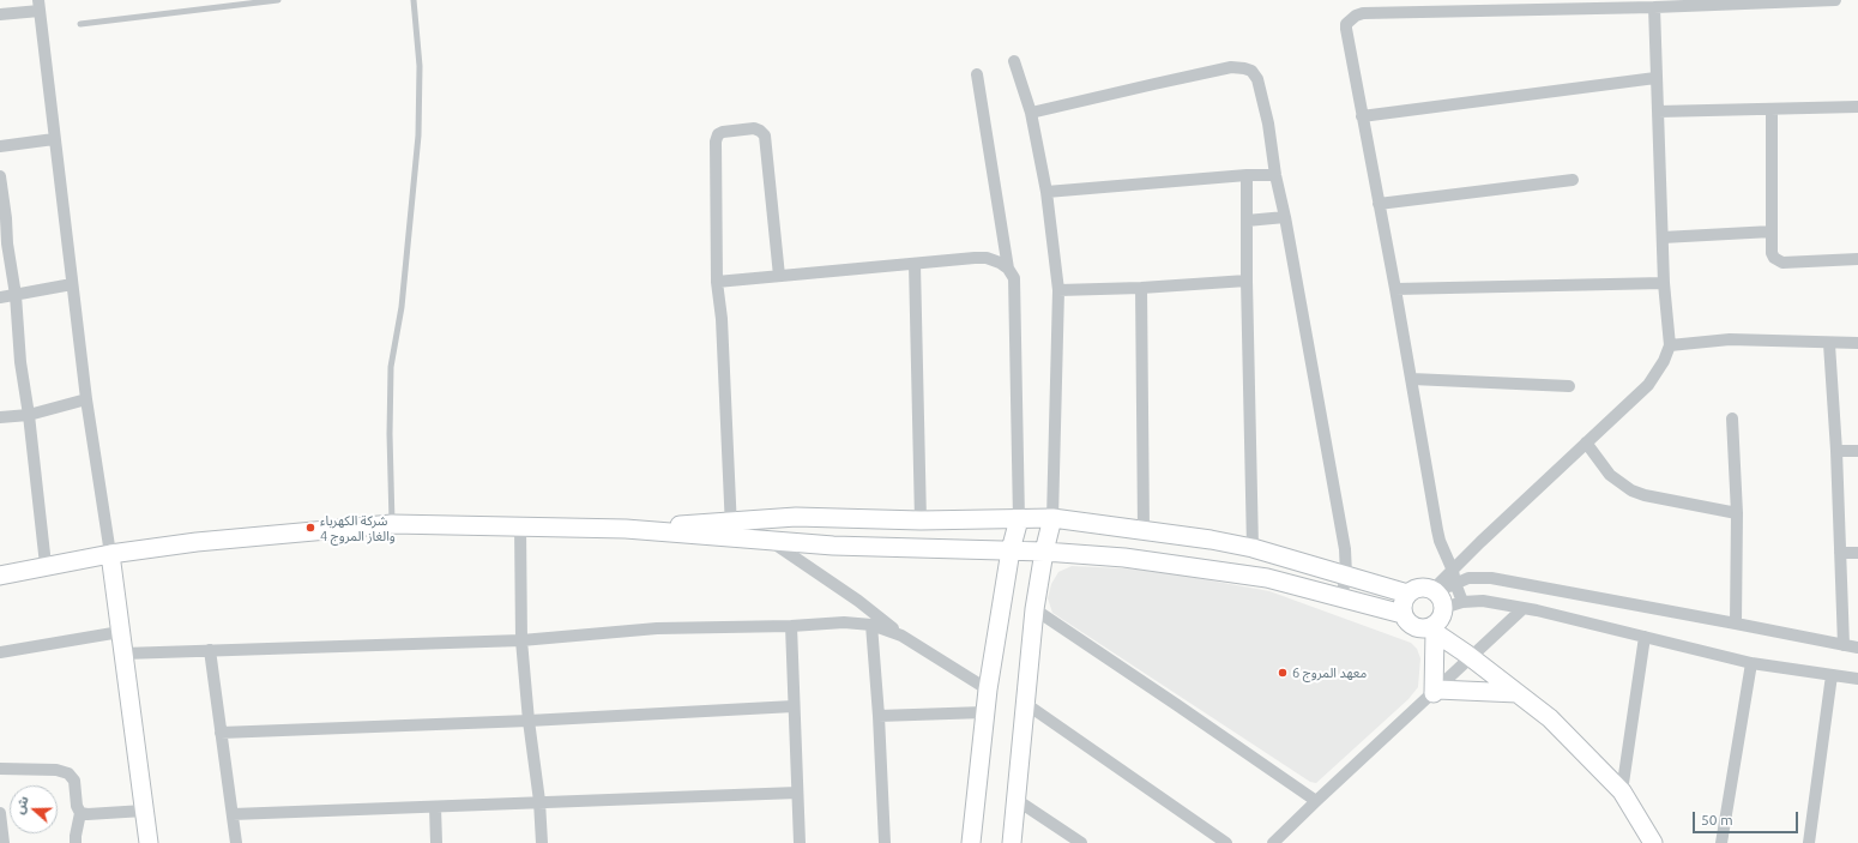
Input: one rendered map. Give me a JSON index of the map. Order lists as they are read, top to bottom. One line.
{"places":["شركة الكهرباء والغاز المروج 4","معهد المروج 6"],"scale_bar":"50 m","north":"left"}
